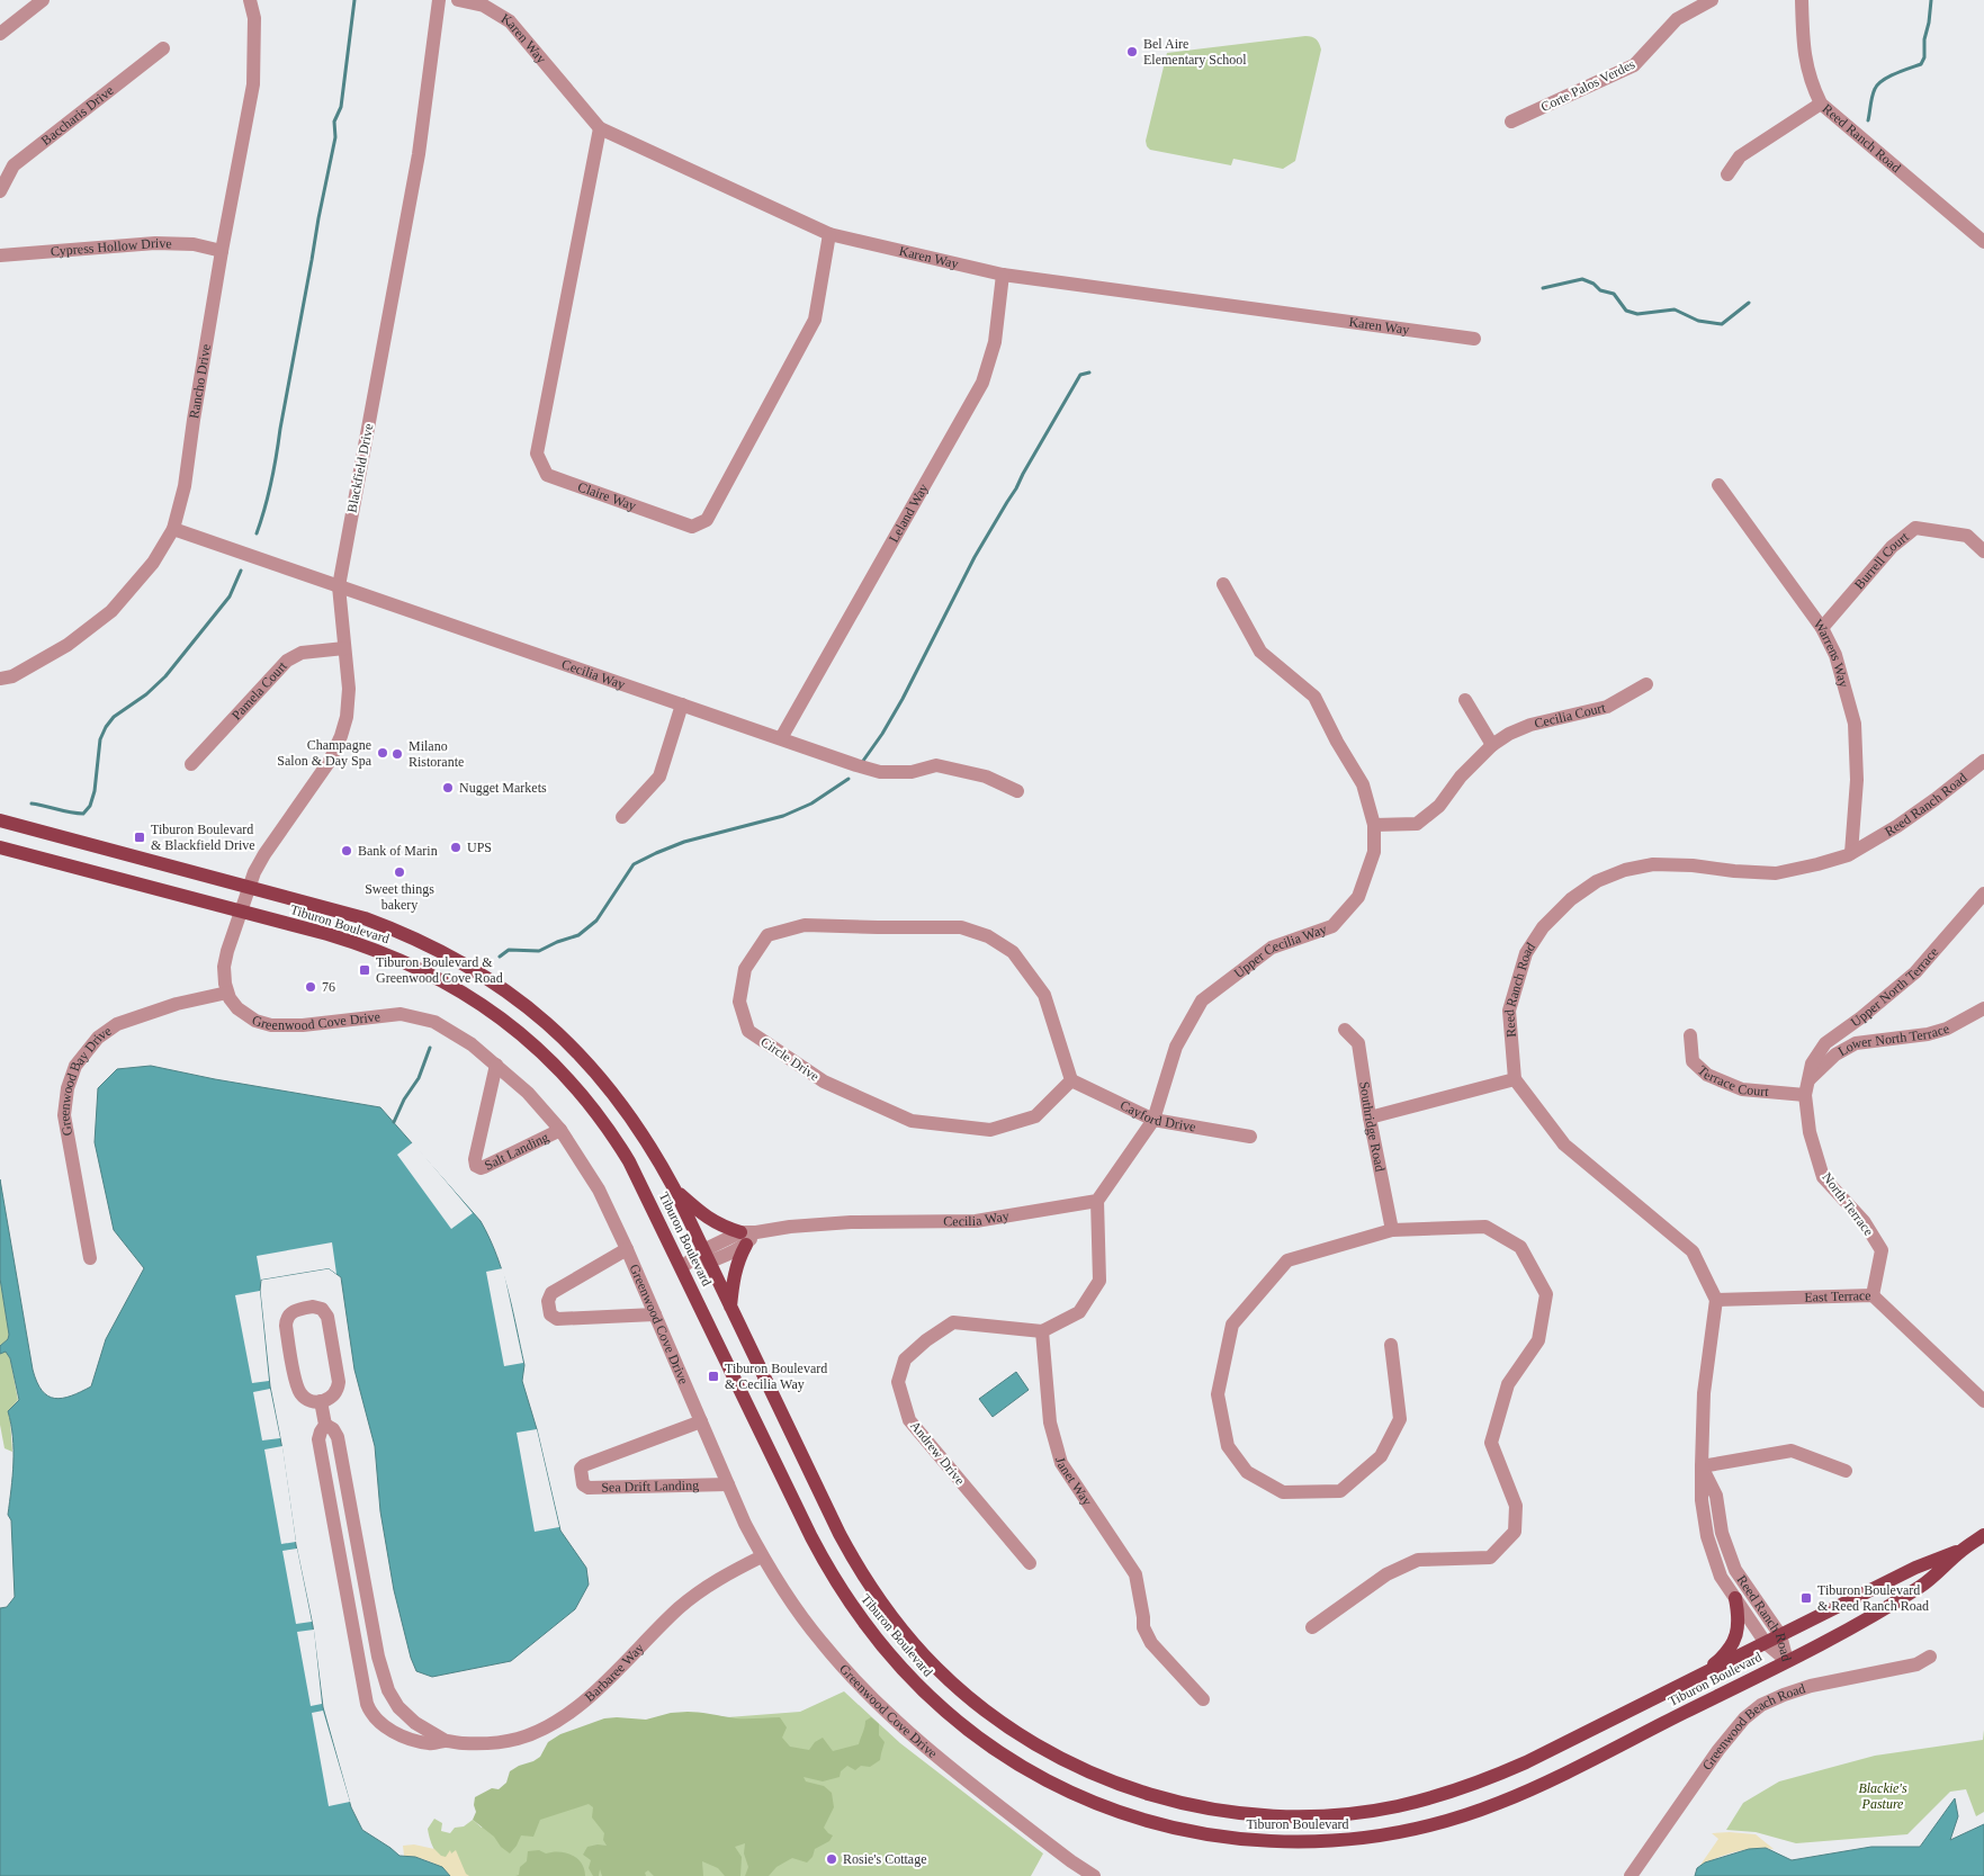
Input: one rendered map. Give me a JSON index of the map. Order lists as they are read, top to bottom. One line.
{"streets":{"main road":["Tiburon Boulevard"],"street":["Karen Way","Corte Palos Verdes","Baccharis Drive","Reed Ranch Road","Cypress Hollow Drive","Rancho Drive","Blackfield Drive","Claire Way","Leland Way","Burrell Court","Warrens Way","Cecilia Way","Pamela Court","Cecilia Court","Upper Cecilia Way","Upper North Terrace","Greenwood Cove Drive","Lower North Terrace","Circle Drive","Terrace Court","Greenwood Bay Drive","Cayford Drive","Southridge Road","Salt Landing","North Terrace","East Terrace","Andrew Drive","Janet Way","Sea Drift Landing","Barbaree Way","Greenwood Beach Road"]},"crossings":[["Karen Way","Claire Way"],["Karen Way","Leland Way"],["Reed Ranch Road","Warrens Way"],["Reed Ranch Road","Tiburon Boulevard"],["Reed Ranch Road","East Terrace"],["Cypress Hollow Drive","Rancho Drive"],["Rancho Drive","Cecilia Way"],["Blackfield Drive","Cecilia Way"],["Blackfield Drive","Pamela Court"],["Blackfield Drive","Tiburon Boulevard"],["Leland Way","Cecilia Way"],["Burrell Court","Warrens Way"],["Cecilia Way","Tiburon Boulevard"],["Cecilia Court","Upper Cecilia Way"],["Upper Cecilia Way","Cayford Drive"],["Upper North Terrace","Lower North Terrace"],["Upper North Terrace","North Terrace"],["Greenwood Cove Drive","Greenwood Bay Drive"],["Greenwood Cove Drive","Salt Landing"],["Greenwood Cove Drive","Sea Drift Landing"],["Greenwood Cove Drive","Barbaree Way"],["Lower North Terrace","North Terrace"],["Circle Drive","Cayford Drive"],["Terrace Court","North Terrace"],["North Terrace","East Terrace"],["Andrew Drive","Janet Way"]],"parks":["Blackie's Pasture"],"places":{"other":["Bel Aire Elementary School","Champagne Salon & Day Spa","Milano Ristorante","Nugget Markets","UPS","Bank of Marin","Sweet things bakery","76","Rosie's Cottage"],"transit":["Tiburon Boulevard & Blackfield Drive","Tiburon Boulevard & Greenwood Cove Road","Tiburon Boulevard & Cecilia Way","Tiburon Boulevard & Reed Ranch Road"]}}
